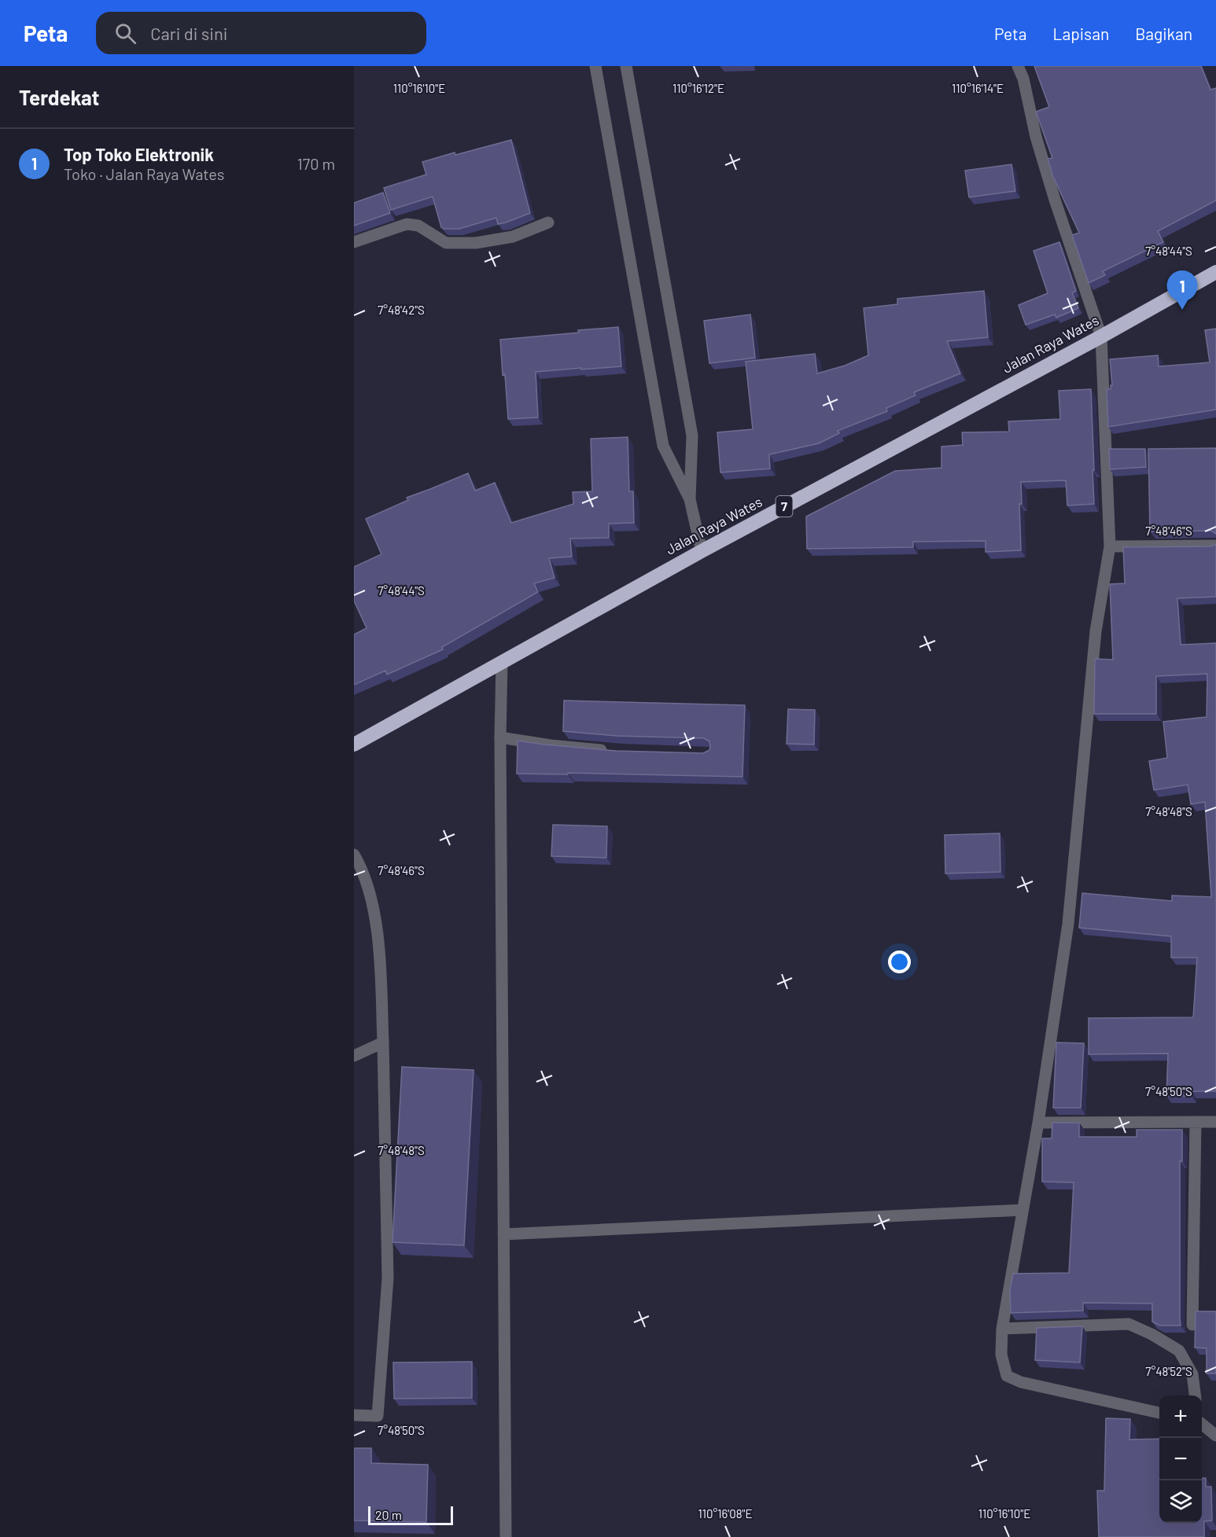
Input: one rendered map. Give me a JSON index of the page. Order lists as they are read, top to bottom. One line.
{"streets":{"highway":["Jalan Raya Wates","7"]},"scale_bar":"20 m","page":{"header":"Peta","search":"Cari di sini","nav":["Peta","Lapisan","Bagikan"],"heading":"Terdekat","list":[{"mark":"1","name":"Top Toko Elektronik","note":"Toko · Jalan Raya Wates","value":"170 m"}],"pins":"1","map_buttons":["+","−"],"scale":"20 m"},"coordinates":["110°16'10\"E","110°16'12\"E","110°16'14\"E","7°48'44\"S","7°48'42\"S","7°48'46\"S","7°48'48\"S","7°48'50\"S","7°48'52\"S","110°16'08\"E"]}
